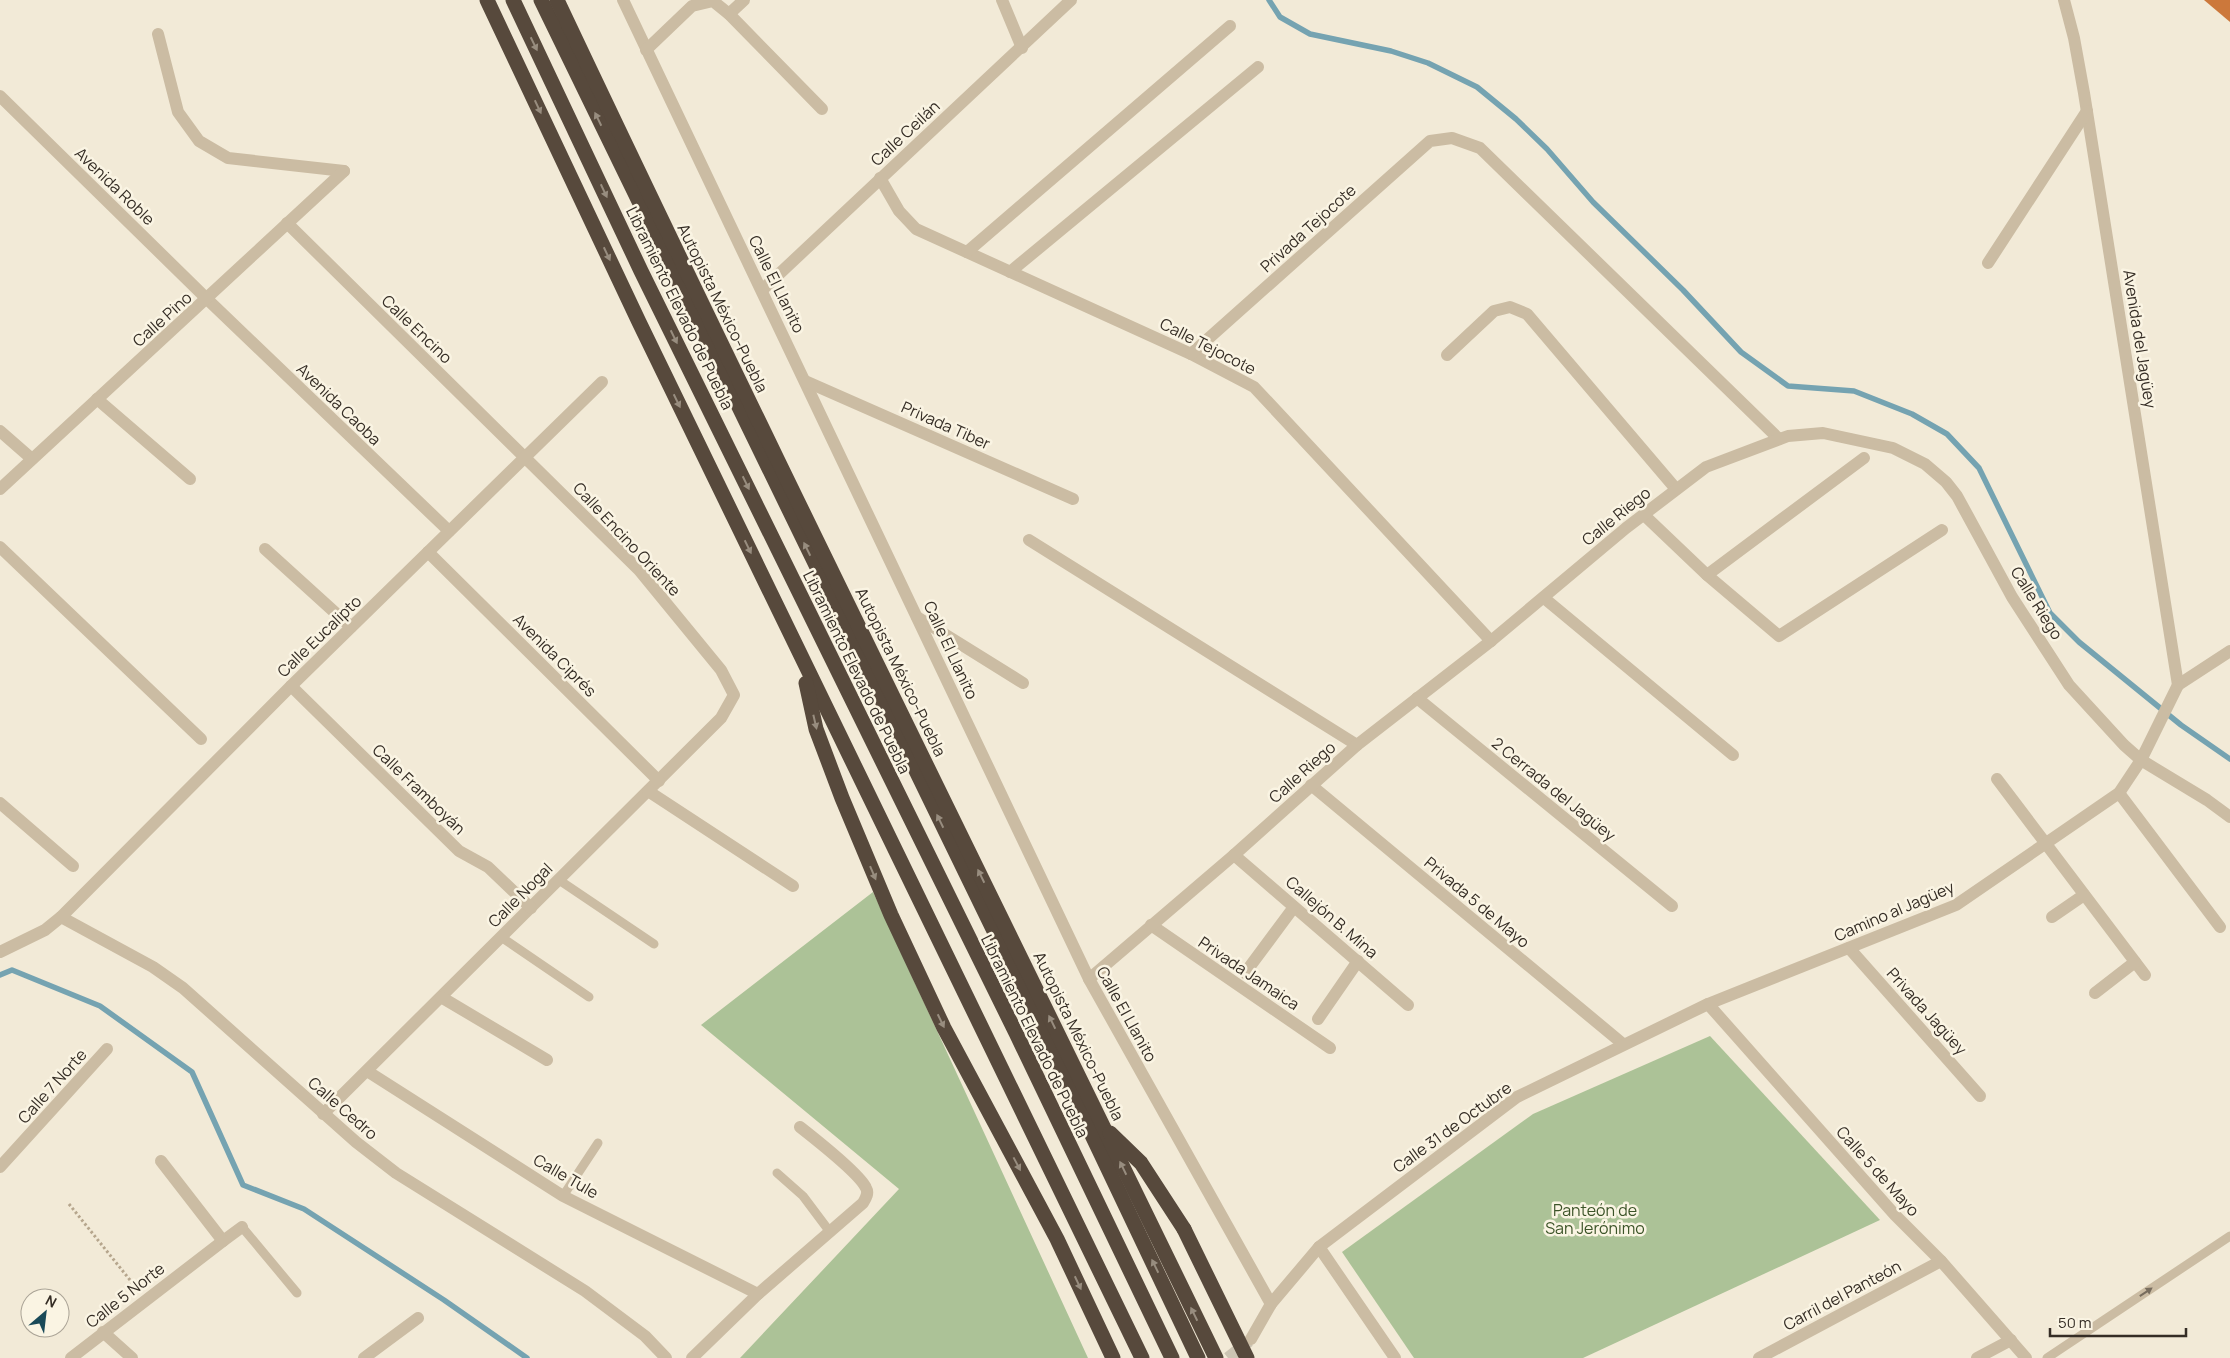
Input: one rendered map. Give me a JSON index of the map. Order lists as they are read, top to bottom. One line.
{"streets":{"highway":["Libramiento Elevado de Puebla","Autopista México-Puebla"],"street":["Calle Ceilán","Avenida Roble","Privada Tejocote","Calle El Llanito","Calle Pino","Calle Encino","Avenida del Jagüey","Calle Tejocote","Avenida Caoba","Privada Tiber","Calle Riego","Calle Encino Oriente","Calle Eucalipto","Avenida Ciprés","Calle Framboyán","2 Cerrada del Jagüey","Calle Nogal","Privada 5 de Mayo","Camino al Jagüey","Callejón B. Mina","Privada Jamaica","Privada Jagüey","Calle 7 Norte","Calle Cedro","Calle 31 de Octubre","Calle 5 de Mayo","Calle Tule","Calle 5 Norte","Carril del Panteón"]},"crossings":[["Calle Ceilán","Calle El Llanito"],["Calle Ceilán","Calle Tejocote"],["Avenida Roble","Calle Pino"],["Avenida Roble","Avenida Caoba"],["Privada Tejocote","Calle Tejocote"],["Privada Tejocote","Calle Riego"],["Calle El Llanito","Privada Tiber"],["Calle El Llanito","Calle Riego"],["Calle El Llanito","Calle 31 de Octubre"],["Calle Pino","Calle Encino"],["Calle Pino","Avenida Caoba"],["Calle Encino","Calle Encino Oriente"],["Calle Encino","Calle Eucalipto"],["Calle Tejocote","Calle Riego"],["Avenida Caoba","Calle Eucalipto"],["Calle Riego","2 Cerrada del Jagüey"],["Calle Riego","Privada 5 de Mayo"],["Calle Riego","Camino al Jagüey"],["Calle Riego","Callejón B. Mina"],["Calle Riego","Privada Jamaica"],["Calle Encino Oriente","Calle Eucalipto"],["Calle Encino Oriente","Calle Nogal"],["Calle Eucalipto","Avenida Ciprés"],["Calle Eucalipto","Calle Framboyán"],["Calle Eucalipto","Calle Cedro"],["Avenida Ciprés","Calle Nogal"],["Calle Framboyán","Calle Nogal"],["Calle Nogal","Calle Cedro"],["Calle Nogal","Calle Tule"],["Privada 5 de Mayo","Calle 31 de Octubre"],["Camino al Jagüey","Privada Jagüey"],["Camino al Jagüey","Calle 31 de Octubre"],["Camino al Jagüey","Calle 5 de Mayo"],["Calle 31 de Octubre","Calle 5 de Mayo"],["Calle 5 de Mayo","Carril del Panteón"]],"parks":["Panteón de San Jerónimo"],"scale_bar":"50 m","north":"top right"}
